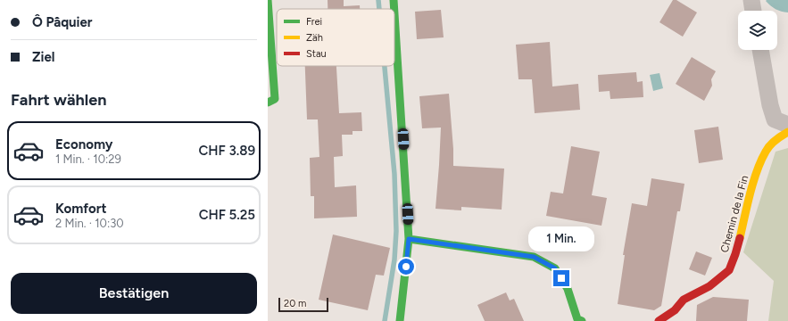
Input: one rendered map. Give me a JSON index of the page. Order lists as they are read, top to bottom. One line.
{"streets":{"street":["Chemin de la Fin"]},"legend":["Frei","Zäh","Stau"],"scale_bar":"20 m","page":{"banner":["Ô Pâquier","Ziel"],"heading":"Fahrt wählen","list":[{"name":"Economy","note":"1 Min. · 10:29","value":"CHF 3.89"},{"name":"Komfort","note":"2 Min. · 10:30","value":"CHF 5.25"}],"bubble":"1 Min.","buttons":"Bestätigen","scale":"20 m"}}
